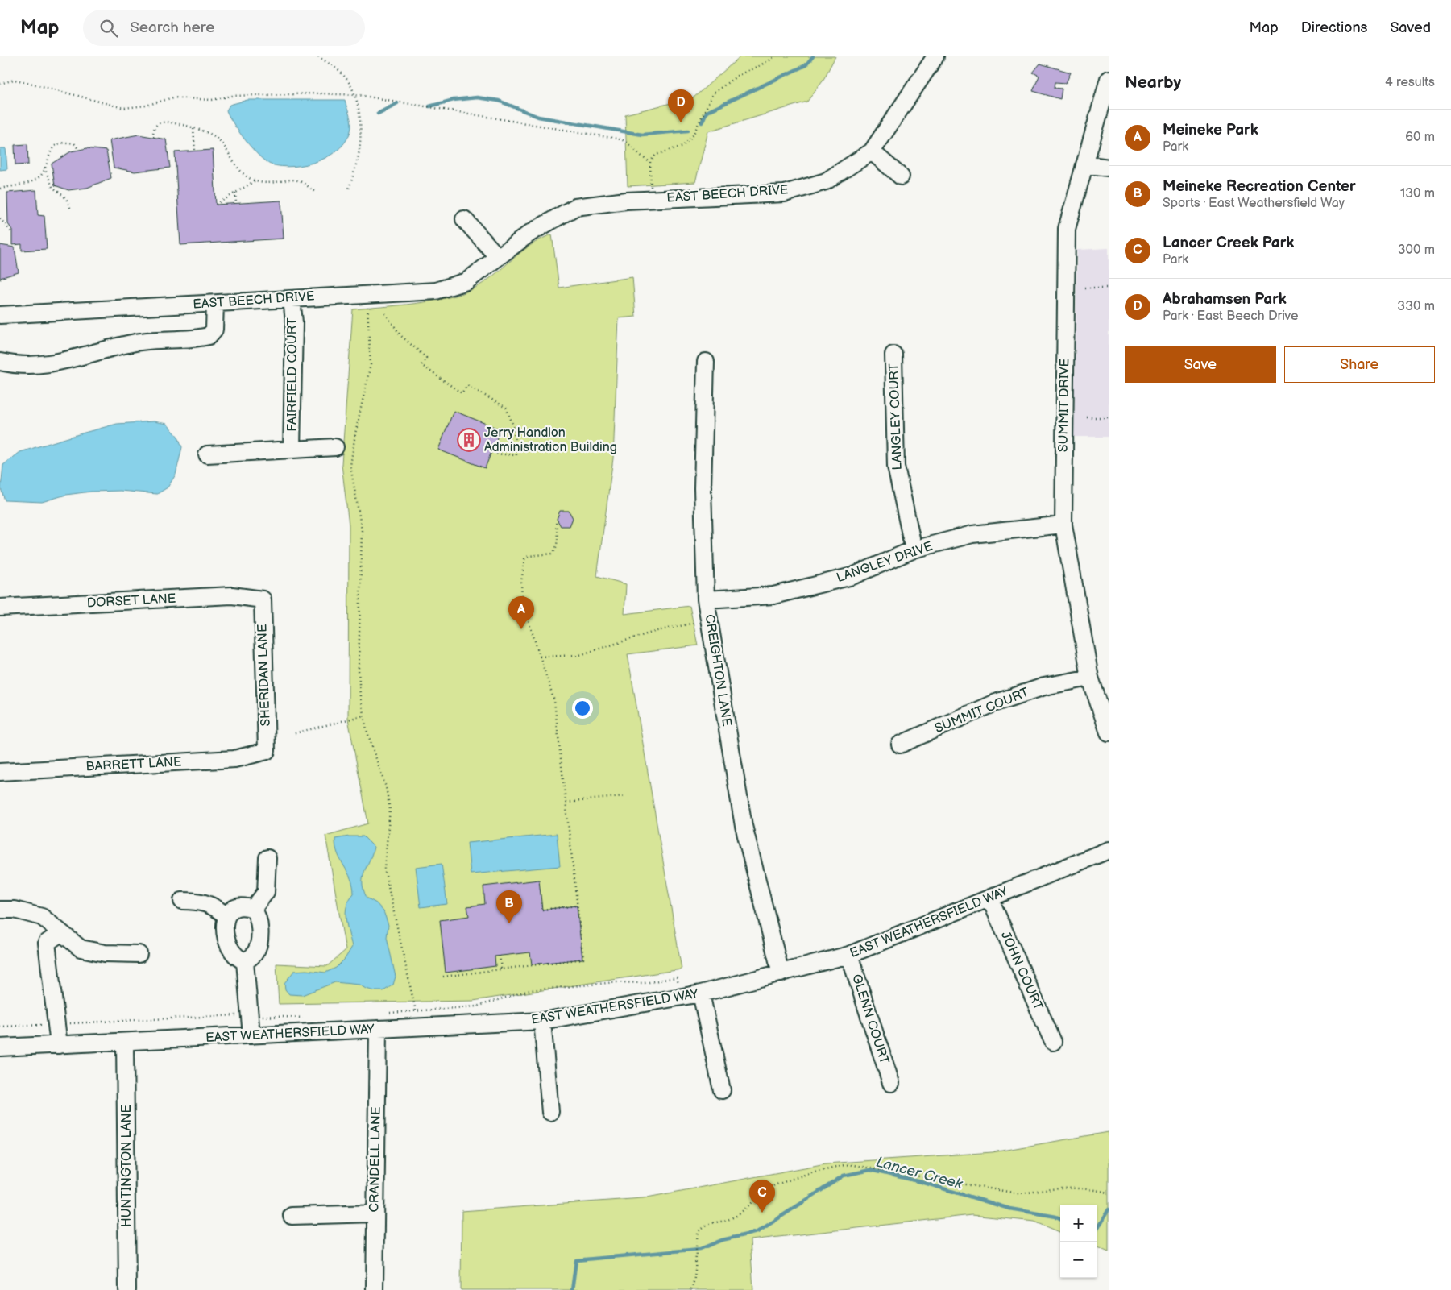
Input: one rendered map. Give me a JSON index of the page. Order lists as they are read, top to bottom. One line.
{"streets":{"street":["EAST BEECH DRIVE","FAIRFIELD COURT","SUMMIT DRIVE","LANGLEY COURT","LANGLEY DRIVE","DORSET LANE","CREIGHTON LANE","SHERIDAN LANE","SUMMIT COURT","BARRETT LANE","EAST WEATHERSFIELD WAY","JOHN COURT","GLENN COURT","CRANDELL LANE","HUNTINGTON LANE"]},"crossings":[["EAST BEECH DRIVE","FAIRFIELD COURT"],["SUMMIT DRIVE","LANGLEY DRIVE"],["SUMMIT DRIVE","SUMMIT COURT"],["LANGLEY COURT","LANGLEY DRIVE"],["LANGLEY DRIVE","CREIGHTON LANE"],["DORSET LANE","SHERIDAN LANE"],["CREIGHTON LANE","EAST WEATHERSFIELD WAY"],["SHERIDAN LANE","BARRETT LANE"],["EAST WEATHERSFIELD WAY","JOHN COURT"],["EAST WEATHERSFIELD WAY","GLENN COURT"],["EAST WEATHERSFIELD WAY","CRANDELL LANE"],["EAST WEATHERSFIELD WAY","HUNTINGTON LANE"]],"water":["Lancer Creek"],"places":{"building":["Jerry Handlon Administration Building"]},"page":{"header":"Map","search":"Search here","nav":["Map","Directions","Saved"],"heading":["Nearby","4 results"],"pins":["D","A","B","C"],"list":[{"mark":"A","name":"Meineke Park","note":"Park","value":"60 m"},{"mark":"B","name":"Meineke Recreation Center","note":"Sports · East Weathersfield Way","value":"130 m"},{"mark":"C","name":"Lancer Creek Park","note":"Park","value":"300 m"},{"mark":"D","name":"Abrahamsen Park","note":"Park · East Beech Drive","value":"330 m"}],"buttons":["Save","Share"],"map_buttons":["+","−"]}}
